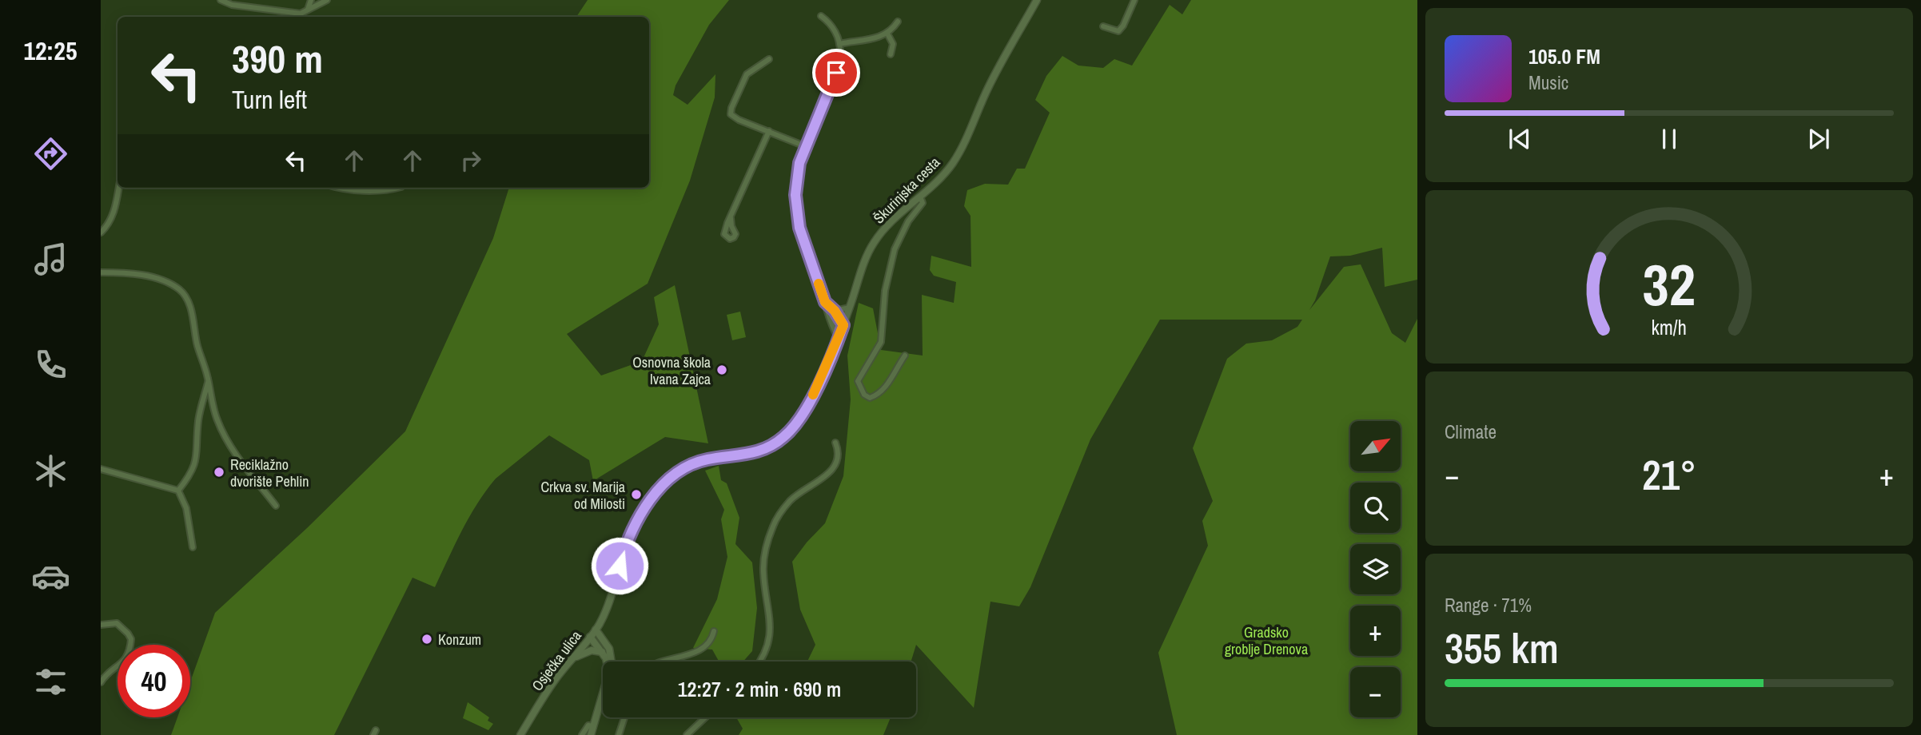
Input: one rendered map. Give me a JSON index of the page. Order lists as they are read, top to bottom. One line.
{"streets":{"street":["Škurinjska cesta","Osječka ulica"]},"crossings":[["Škurinjska cesta","Osječka ulica"]],"parks":["Gradsko groblje Drenova"],"places":["Osnovna škola Ivana Zajca","Reciklažno dvorište Pehlin","Crkva sv. Marija od Milosti","Konzum"],"north":"top right","page":{"tabs":"12:25","turn":["390 m","Turn left"],"song":["105.0 FM","Music"],"tile":["Climate",["Range · 71%","355 km"]],"map_buttons":["+","−"],"heat":["−","21°","+"],"limit":"40","trip":"12:27 · 2 min · 690 m","gauge":["32","km/h"]}}
